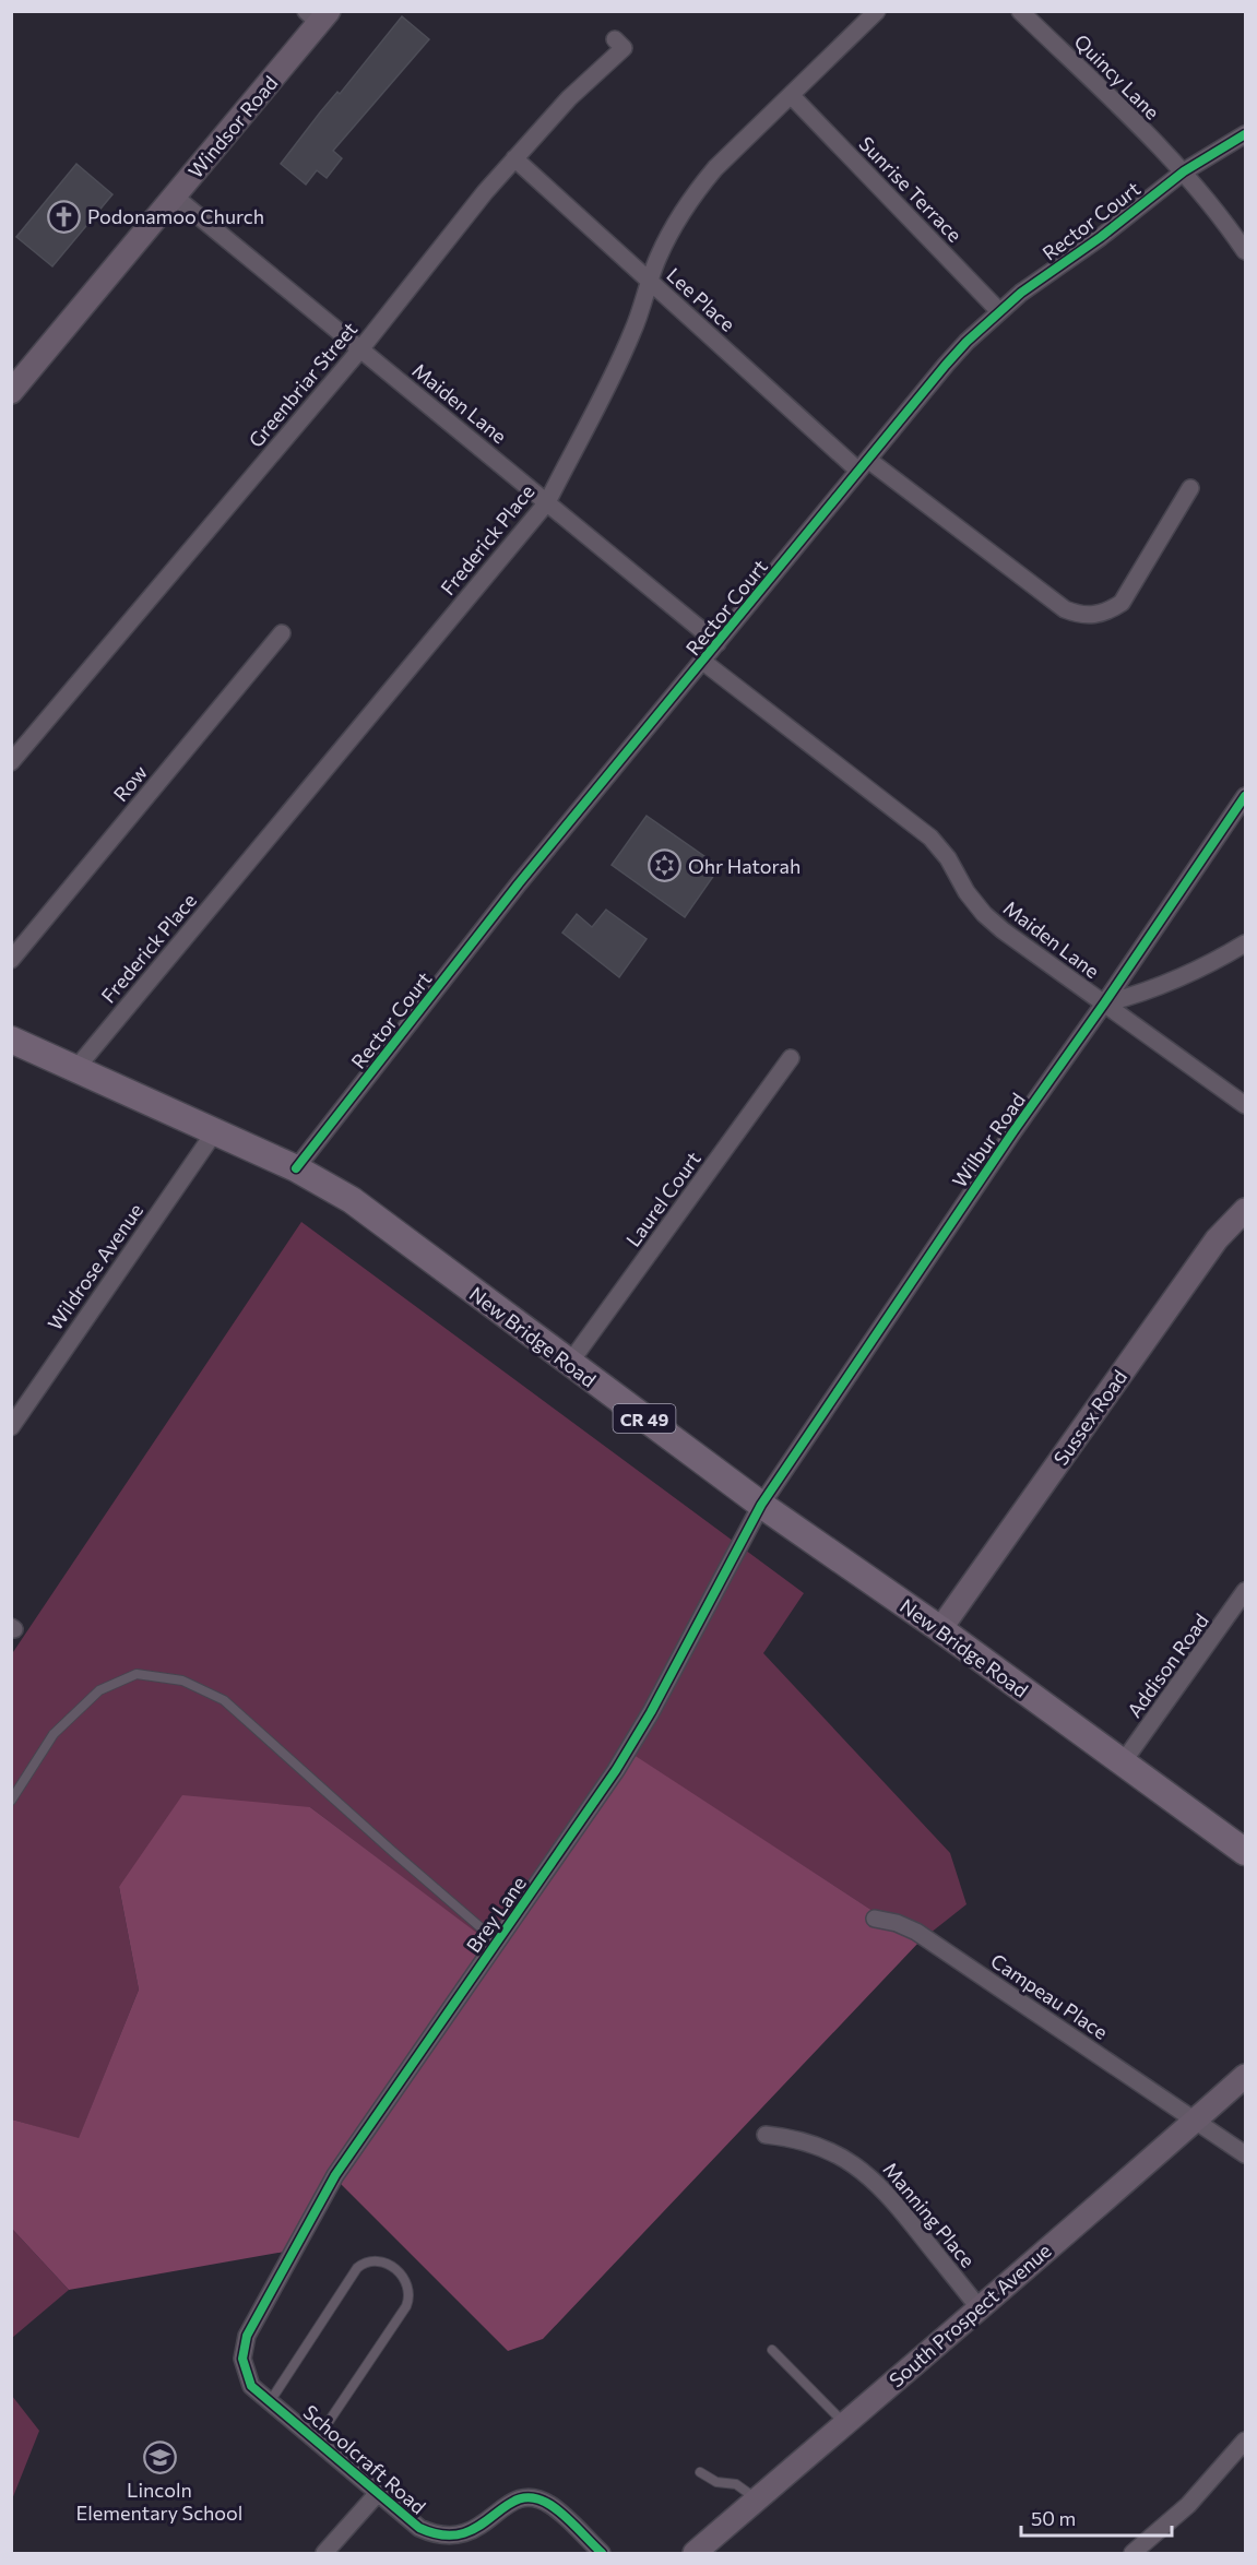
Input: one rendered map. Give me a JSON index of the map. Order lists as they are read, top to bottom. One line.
{"streets":{"main road":["New Bridge Road","CR 49"],"street":["Quincy Lane","Windsor Road","Sunrise Terrace","Rector Court","Lee Place","Greenbriar Street","Maiden Lane","Frederick Place","Row","Wilbur Road","Laurel Court","Wildrose Avenue","Sussex Road","Addison Road","Brey Lane","Campeau Place","Manning Place","South Prospect Avenue","Schoolcraft Road"]},"crossings":[["Quincy Lane","Rector Court"],["Windsor Road","Maiden Lane"],["Sunrise Terrace","Rector Court"],["Sunrise Terrace","Frederick Place"],["Rector Court","Lee Place"],["Rector Court","Maiden Lane"],["Rector Court","New Bridge Road"],["Lee Place","Greenbriar Street"],["Lee Place","Frederick Place"],["Greenbriar Street","Maiden Lane"],["Maiden Lane","Frederick Place"],["Maiden Lane","Wilbur Road"],["Frederick Place","New Bridge Road"],["Wilbur Road","New Bridge Road"],["Wilbur Road","Brey Lane"],["Laurel Court","New Bridge Road"],["Wildrose Avenue","New Bridge Road"],["New Bridge Road","Sussex Road"],["New Bridge Road","Addison Road"],["New Bridge Road","Brey Lane"],["Brey Lane","Schoolcraft Road"],["Campeau Place","South Prospect Avenue"],["Manning Place","South Prospect Avenue"]],"places":{"church":["Podonamoo Church"],"synagogue":["Ohr Hatorah"],"school or university":["Lincoln Elementary School"]},"scale_bar":"50 m"}
